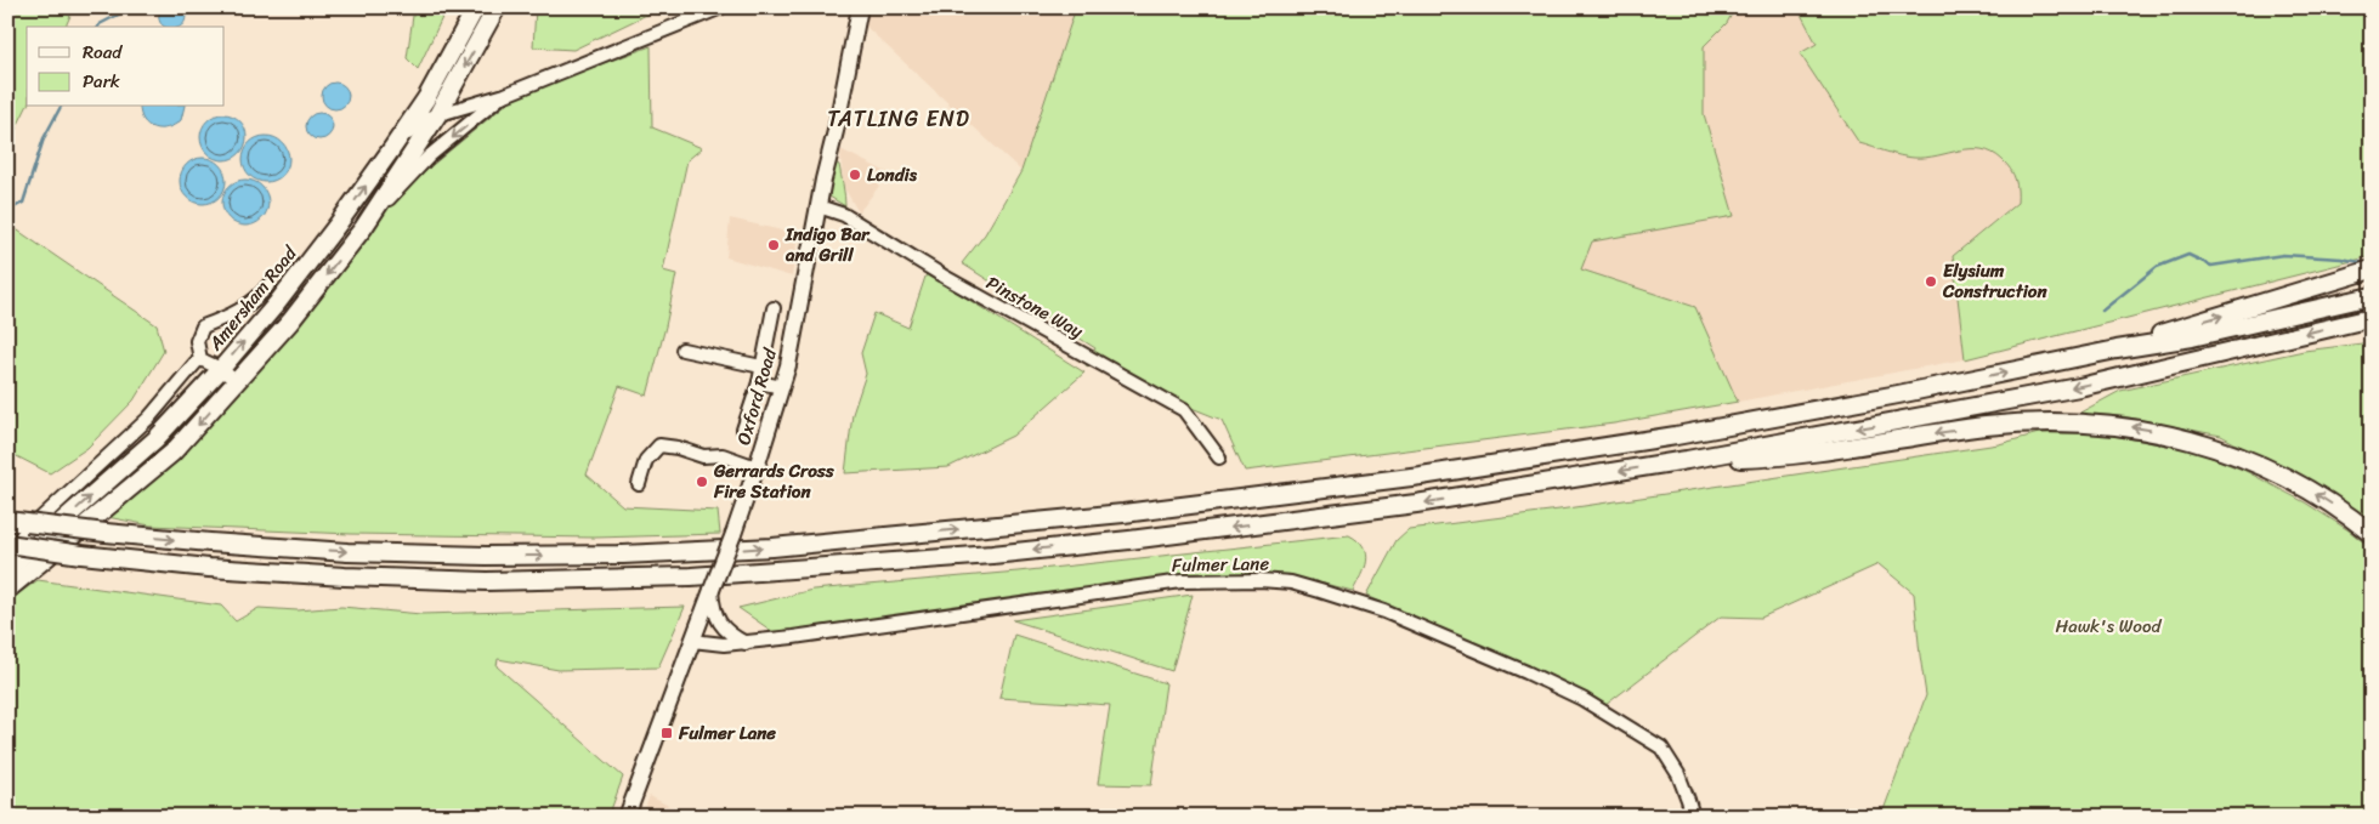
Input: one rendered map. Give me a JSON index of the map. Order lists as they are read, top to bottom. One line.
{"streets":{"highway":["Amersham Road"],"main road":["Oxford Road"],"street":["Pinstone Way","Fulmer Lane"]},"crossings":[["Pinstone Way","Oxford Road"],["Oxford Road","Fulmer Lane"]],"districts":["TATLING END"],"parks":["Hawk's Wood"],"places":{"other":["Londis","Indigo Bar and Grill","Elysium Construction","Gerrards Cross Fire Station"],"transit":["Fulmer Lane"]},"legend":["Road","Park"]}
